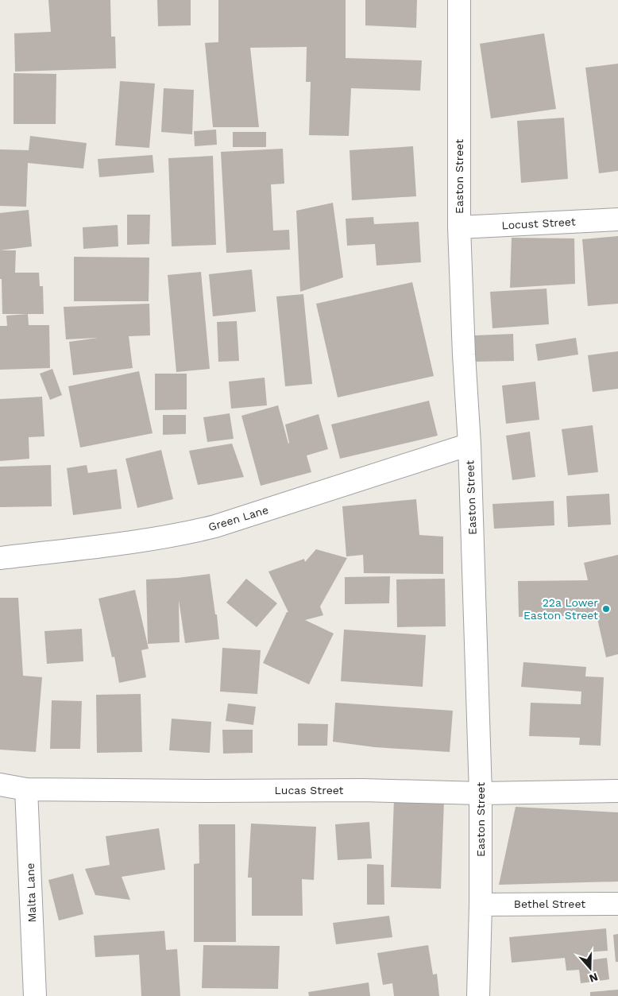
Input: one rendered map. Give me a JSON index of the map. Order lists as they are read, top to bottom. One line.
{"streets":{"street":["Easton Street","Locust Street","Green Lane","Lucas Street","Malta Lane","Bethel Street"]},"crossings":[["Easton Street","Locust Street"],["Easton Street","Green Lane"],["Easton Street","Lucas Street"],["Easton Street","Bethel Street"],["Lucas Street","Malta Lane"]],"places":["22a Lower Easton Street"],"north":"bottom"}
